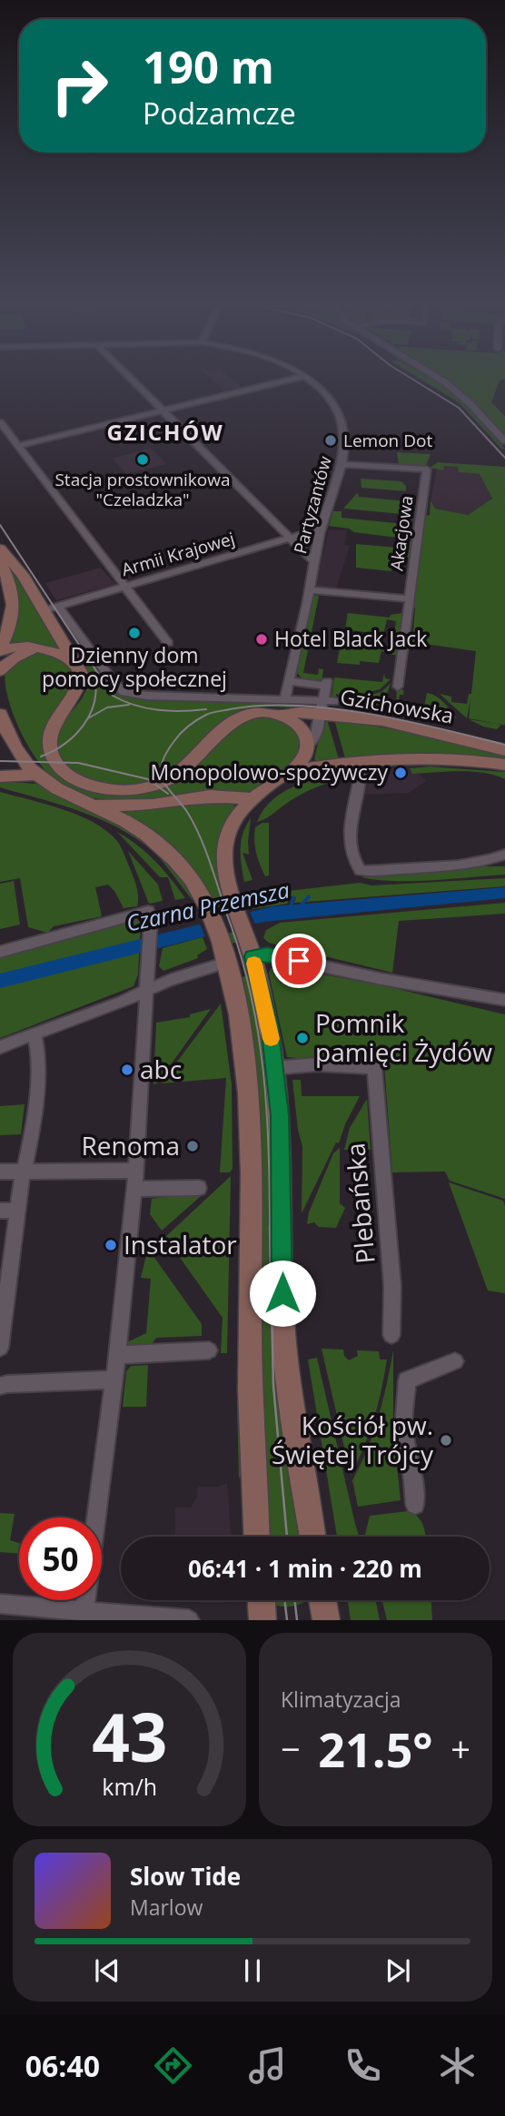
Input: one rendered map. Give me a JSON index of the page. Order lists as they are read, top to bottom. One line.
{"streets":{"main road":["Gzichowska"],"street":["Partyzantów","Akacjowa","Armii Krajowej","Plebańska"]},"crossings":[["Partyzantów","Akacjowa"],["Partyzantów","Armii Krajowej"],["Partyzantów","Gzichowska"]],"districts":["GZICHÓW"],"water":["Czarna Przemsza"],"places":["Lemon Dot","Stacja prostownikowa \"Czeladzka\"","Dzienny dom pomocy społecznej","Hotel Black Jack","Monopolowo-spożywczy","Pomnik pamięci Żydów","abc","Renoma","Instalator","Kościół pw. Świętej Trójcy"],"page":{"turn":["190 m","Podzamcze"],"limit":"50","trip":"06:41 · 1 min · 220 m","tile":"Klimatyzacja","heat":["−","21.5°","+"],"song":["Slow Tide","Marlow"],"tabs":"06:40","gauge":["43","km/h"]}}
